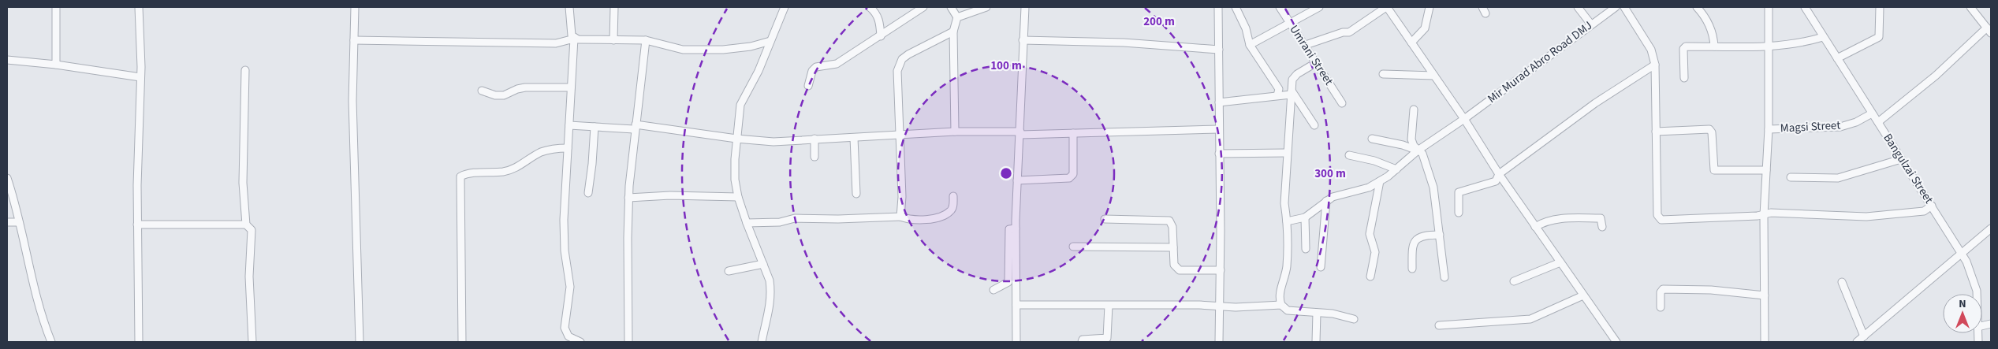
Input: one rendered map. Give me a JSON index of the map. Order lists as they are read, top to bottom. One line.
{"streets":{"street":["Umrani Street","Mir Murad Abro Road DMJ","Magsi Street","Bangulzai Street"]},"crossings":[["Magsi Street","Bangulzai Street"]],"north":"top","rings":["200 m","100 m","300 m"]}
